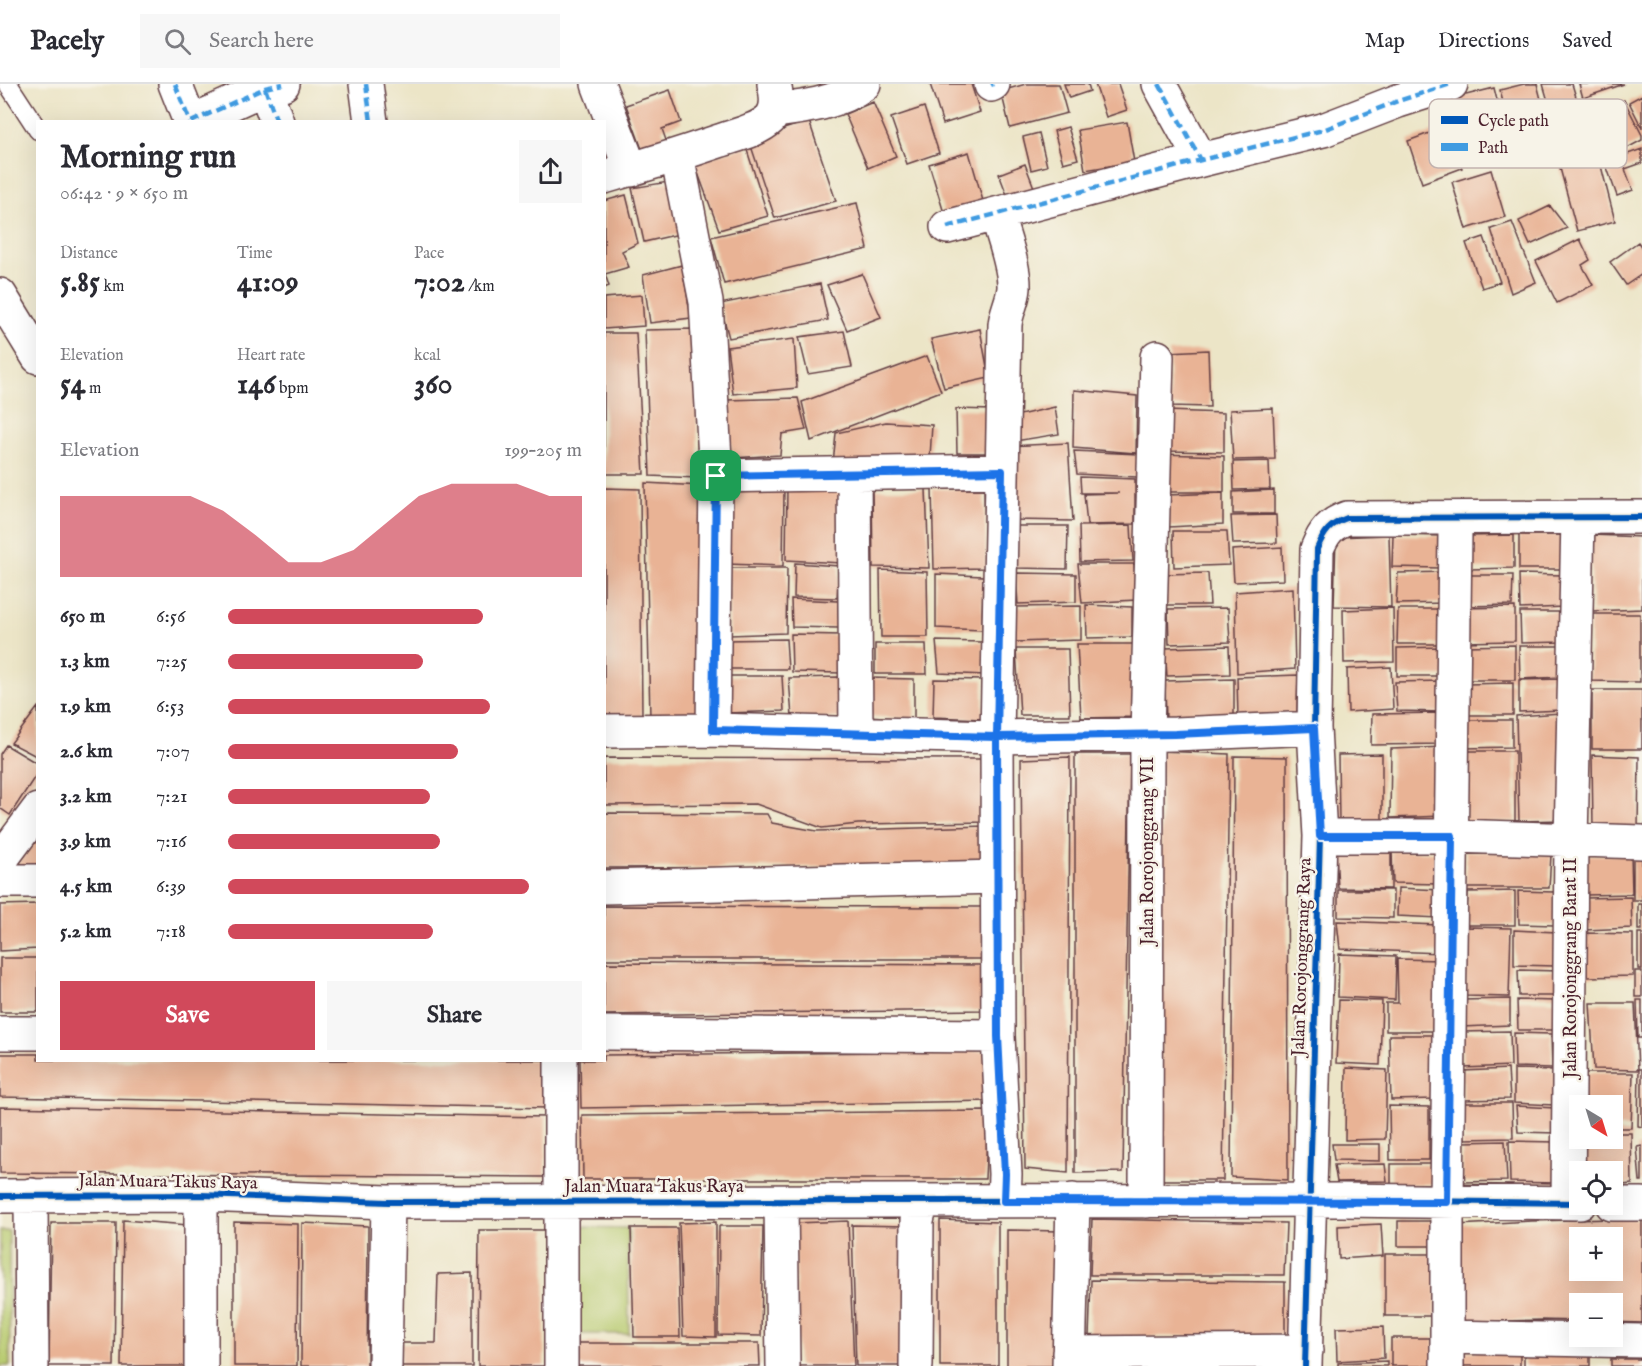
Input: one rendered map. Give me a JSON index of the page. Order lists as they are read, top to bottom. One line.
{"streets":{"street":["Jalan Rorojonggrang VII","Jalan Rorojonggrang Raya","Jalan Rorojonggrang Barat II","Jalan Muara Takus Raya"]},"crossings":[["Jalan Rorojonggrang VII","Jalan Muara Takus Raya"],["Jalan Rorojonggrang Raya","Jalan Rorojonggrang Barat II"],["Jalan Rorojonggrang Raya","Jalan Muara Takus Raya"]],"legend":["Cycle path","Path"],"north":"bottom right","page":{"header":"Pacely","search":"Search here","nav":["Map","Directions","Saved"],"heading":["Morning run","06:42 · 9 × 650 m"],"stats":[["Distance","5.85 km"],["Time","41:09"],["Pace","7:02 /km"],["Elevation","54 m"],["Heart rate","146 bpm"],["kcal","360"]],"chart":["Elevation","199–205 m"],"list":[{"name":"650 m","note":"6:56"},{"name":"1.3 km","note":"7:25"},{"name":"1.9 km","note":"6:53"},{"name":"2.6 km","note":"7:07"},{"name":"3.2 km","note":"7:21"},{"name":"3.9 km","note":"7:16"},{"name":"4.5 km","note":"6:39"},{"name":"5.2 km","note":"7:18"}],"buttons":["Save","Share"],"map_buttons":["+","−"]}}
